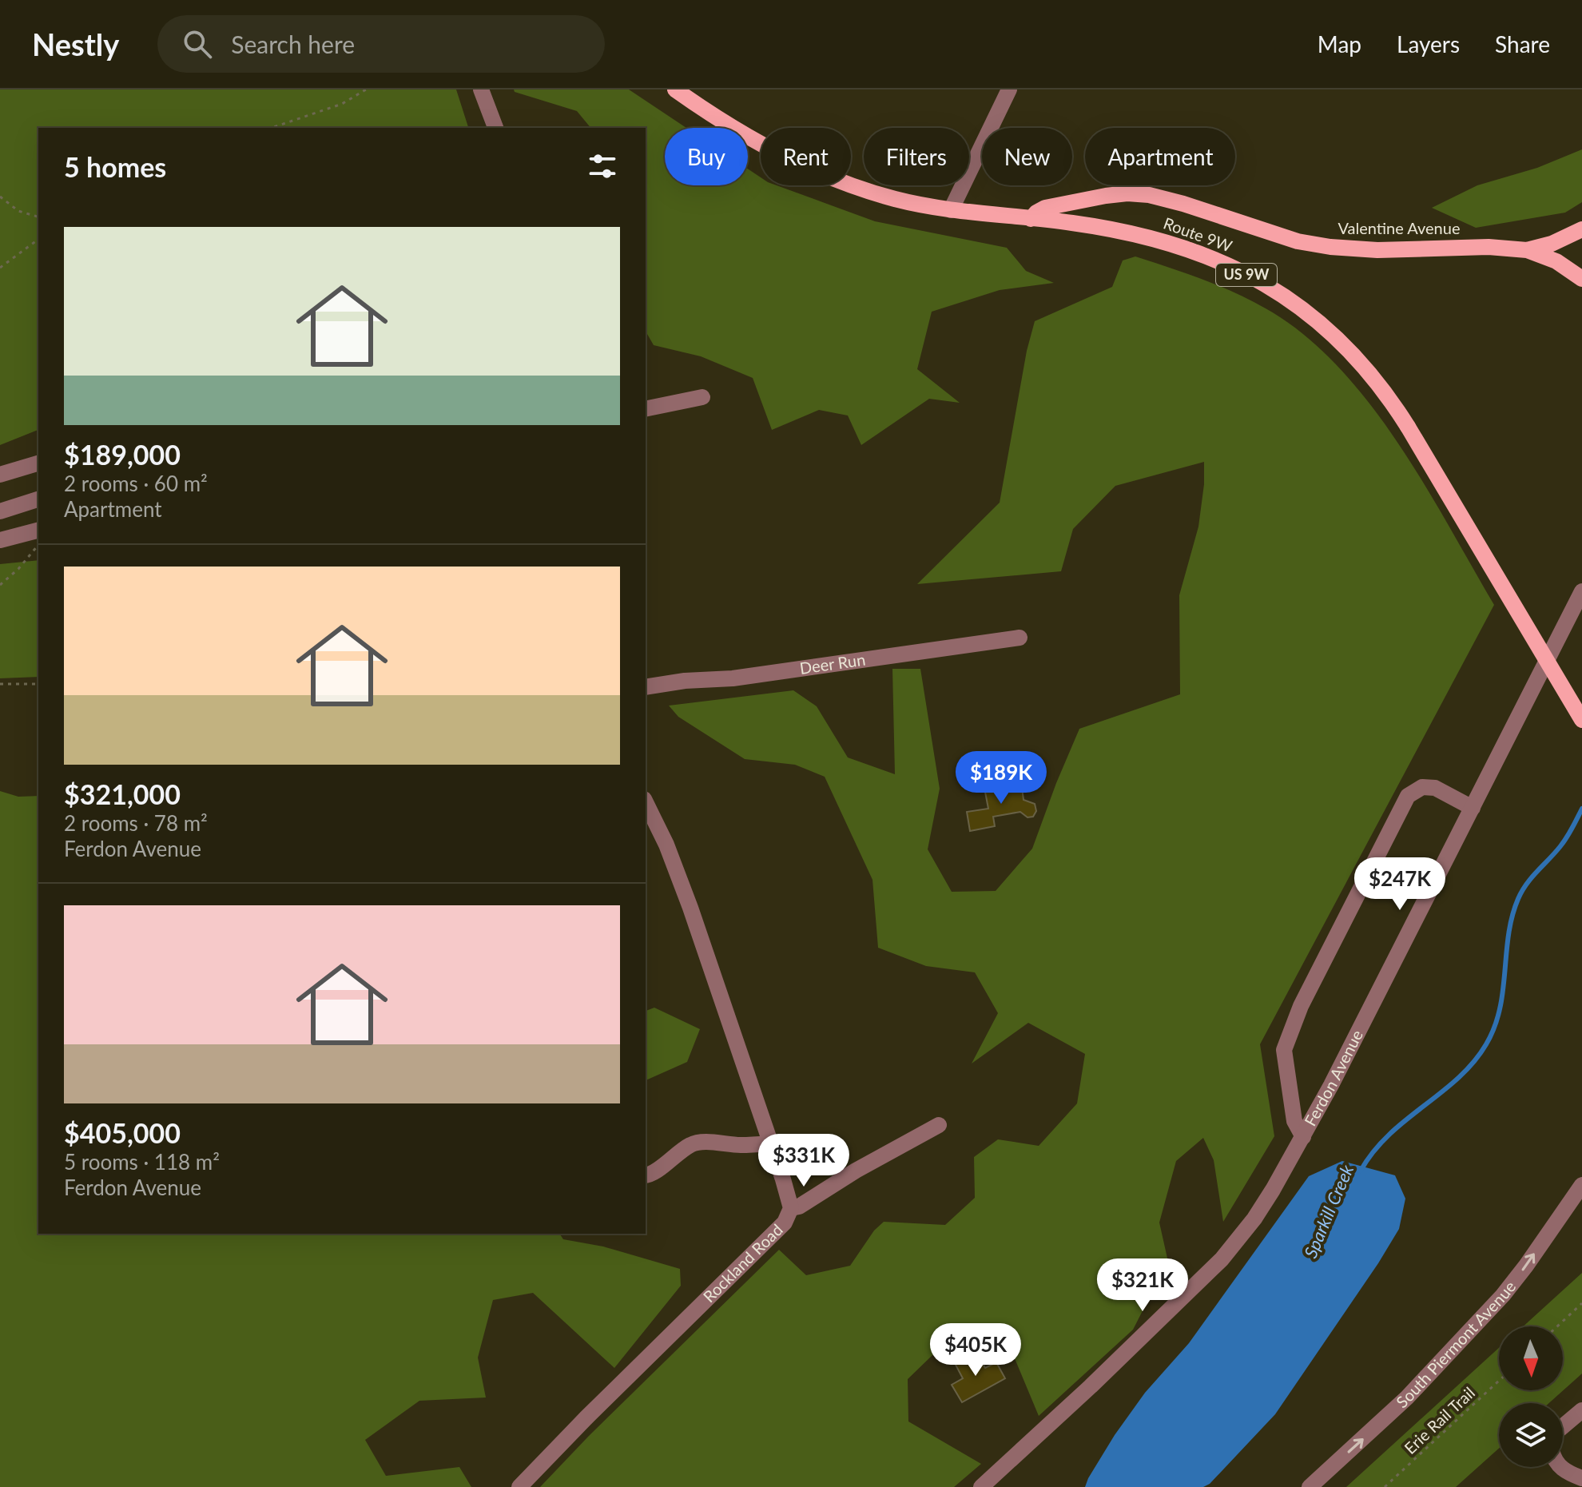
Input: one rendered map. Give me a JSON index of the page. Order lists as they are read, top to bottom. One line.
{"streets":{"main road":["Valentine Avenue","Route 9W","US 9W"],"street":["Deer Run","Ferdon Avenue","Rockland Road","South Piermont Avenue"],"path":["Erie Rail Trail"]},"crossings":[["Valentine Avenue","Route 9W"]],"one_way":["South Piermont Avenue"],"water":["Sparkill Creek"],"north":"bottom","page":{"header":"Nestly","search":"Search here","nav":["Map","Layers","Share"],"chip":["Buy","Rent","Filters","New","Apartment"],"heading":"5 homes","list":[{"name":"$189,000","note":"2 rooms · 60 m² · Apartment"},{"name":"$321,000","note":"2 rooms · 78 m² · Ferdon Avenue"},{"name":"$405,000","note":"5 rooms · 118 m² · Ferdon Avenue"}],"price":["$189K","$247K","$331K","$321K","$405K"]}}
